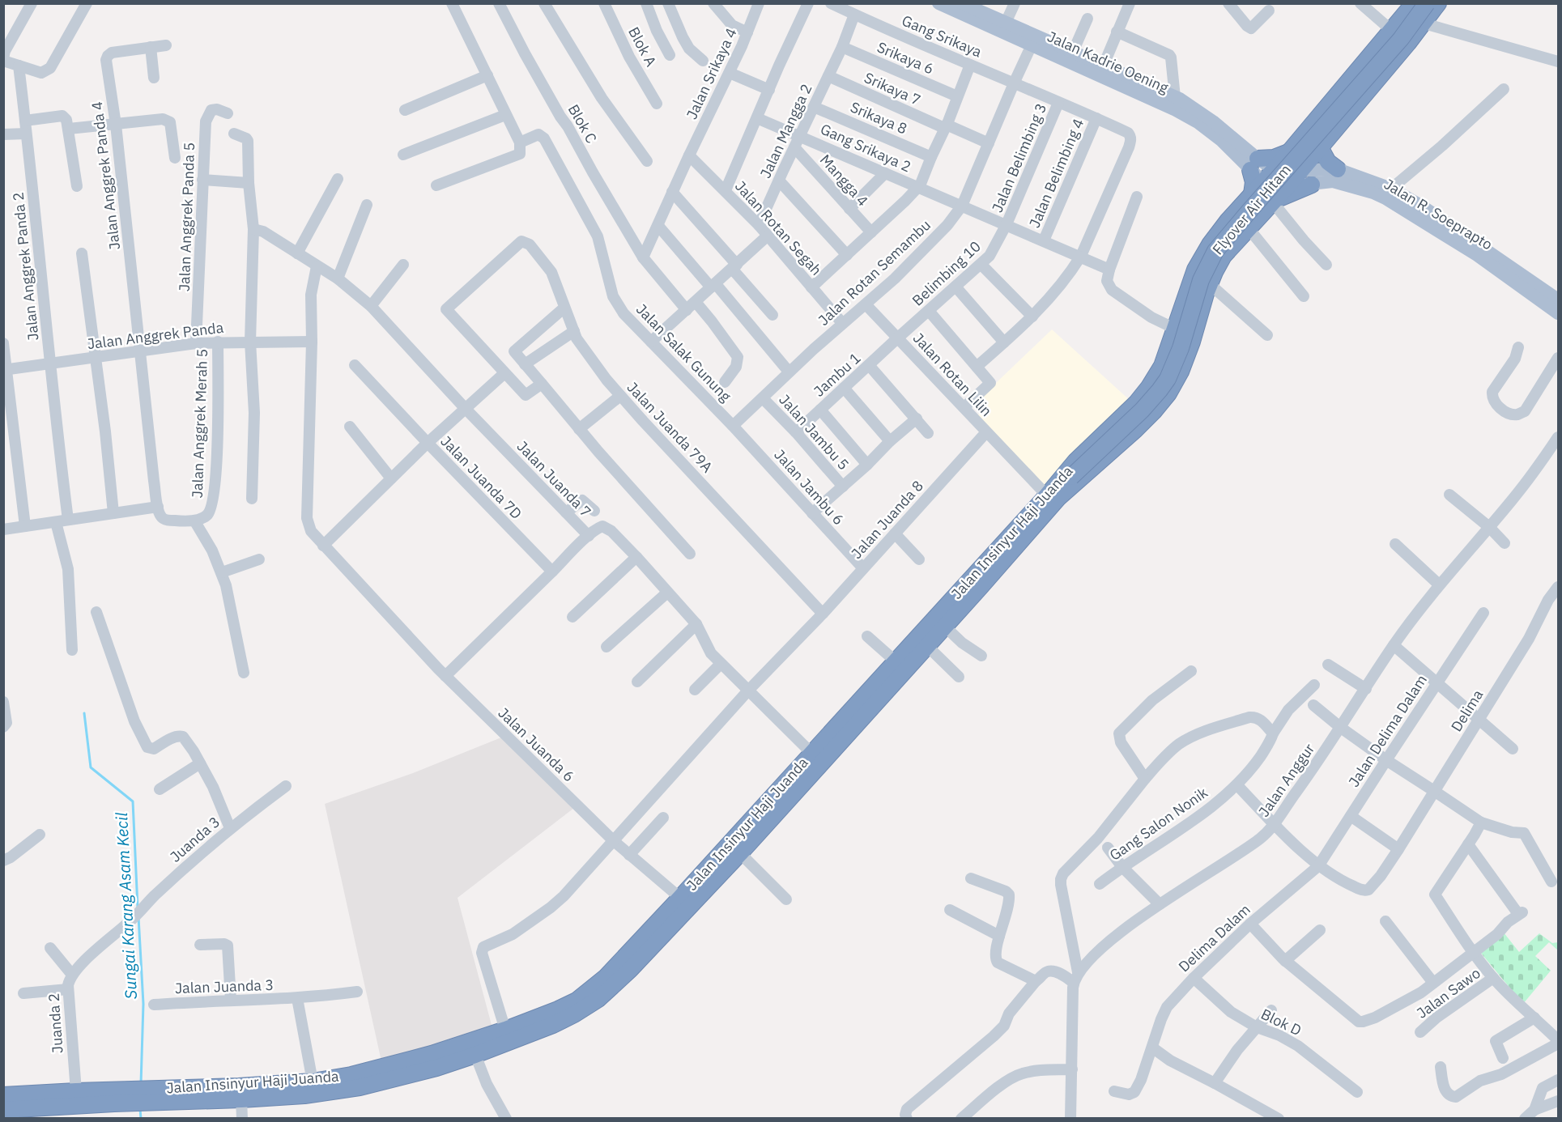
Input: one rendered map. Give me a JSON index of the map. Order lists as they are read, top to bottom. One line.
{"streets":{"highway":["Flyover Air Hitam","Jalan Insinyur Haji Juanda"],"main road":["Jalan Kadrie Oening","Jalan R. Soeprapto"],"street":["Gang Srikaya","Blok A","Srikaya 6","Jalan Srikaya 4","Srikaya 7","Srikaya 8","Blok C","Jalan Mangga 2","Gang Srikaya 2","Jalan Belimbing 3","Jalan Belimbing 4","Jalan Anggrek Panda 4","Mangga 4","Jalan Anggrek Panda 5","Jalan Rotan Segah","Jalan Anggrek Panda 2","Jalan Rotan Semambu","Belimbing 10","Jalan Anggrek Panda","Jalan Salak Gunung","Jambu 1","Jalan Rotan Lilin","Jalan Anggrek Merah 5","Jalan Juanda 79A","Jalan Jambu 5","Jalan Juanda 7D","Jalan Juanda 7","Jalan Jambu 6","Jalan Juanda 8","Delima","Jalan Delima Dalam","Jalan Juanda 6","Jalan Anggur","Gang Salon Nonik","Juanda 3","Delima Dalam","Jalan Juanda 3","Jalan Sawo","Blok D","Juanda 2"]},"crossings":[["Gang Srikaya","Jalan Mangga 2"],["Gang Srikaya","Gang Srikaya 2"],["Gang Srikaya","Jalan Belimbing 3"],["Gang Srikaya","Jalan Belimbing 4"],["Gang Srikaya","Jalan Rotan Semambu"],["Srikaya 6","Jalan Mangga 2"],["Jalan Kadrie Oening","Jalan Rotan Semambu"],["Jalan Srikaya 4","Blok C"],["Jalan Srikaya 4","Jalan Rotan Segah"],["Srikaya 7","Jalan Mangga 2"],["Srikaya 7","Jalan Rotan Semambu"],["Srikaya 8","Jalan Mangga 2"],["Jalan Mangga 2","Gang Srikaya 2"],["Jalan Mangga 2","Mangga 4"],["Jalan Mangga 2","Jalan Rotan Segah"],["Gang Srikaya 2","Jalan Belimbing 3"],["Gang Srikaya 2","Jalan Belimbing 4"],["Gang Srikaya 2","Jalan Rotan Semambu"],["Gang Srikaya 2","Belimbing 10"],["Jalan Belimbing 3","Belimbing 10"],["Jalan Anggrek Panda 4","Jalan Anggrek Panda"],["Flyover Air Hitam","Jalan Insinyur Haji Juanda"],["Jalan R. Soeprapto","Jalan Insinyur Haji Juanda"],["Jalan Anggrek Panda 5","Jalan Anggrek Panda"],["Jalan Rotan Segah","Jalan Rotan Semambu"],["Jalan Anggrek Panda 2","Jalan Anggrek Panda"],["Jalan Rotan Semambu","Jalan Salak Gunung"],["Jalan Rotan Semambu","Jalan Rotan Lilin"],["Jalan Rotan Semambu","Jalan Jambu 5"],["Jalan Rotan Semambu","Jalan Jambu 6"],["Belimbing 10","Jambu 1"],["Belimbing 10","Jalan Rotan Lilin"],["Jalan Anggrek Panda","Jalan Anggrek Merah 5"],["Jalan Anggrek Panda","Jalan Juanda 6"],["Jalan Salak Gunung","Jalan Jambu 6"],["Jambu 1","Jalan Rotan Lilin"],["Jambu 1","Jalan Jambu 5"],["Jalan Rotan Lilin","Jalan Juanda 8"],["Jalan Juanda 79A","Jalan Juanda 8"],["Jalan Juanda 7","Jalan Juanda 8"],["Jalan Juanda 7","Jalan Insinyur Haji Juanda"],["Jalan Jambu 6","Jalan Juanda 8"],["Jalan Insinyur Haji Juanda","Jalan Juanda 6"],["Jalan Insinyur Haji Juanda","Juanda 2"],["Delima","Jalan Delima Dalam"],["Delima","Delima Dalam"],["Jalan Delima Dalam","Delima Dalam"],["Juanda 3","Juanda 2"],["Delima Dalam","Blok D"]],"water":["Sungai Karang Asam Kecil"]}
